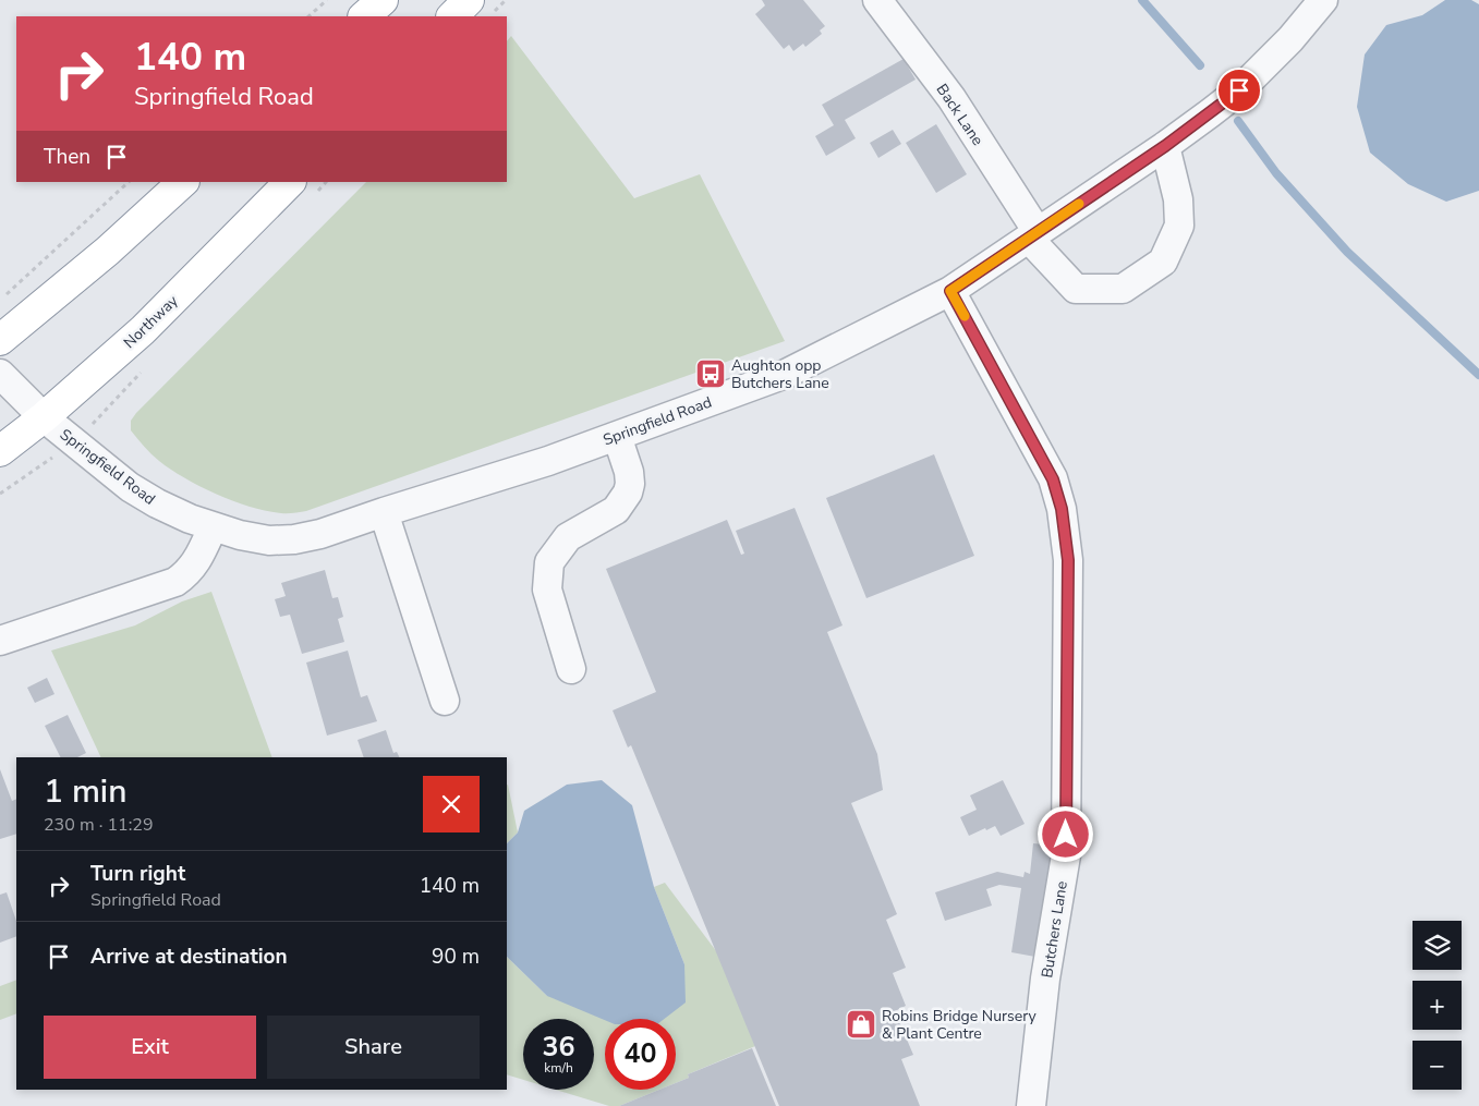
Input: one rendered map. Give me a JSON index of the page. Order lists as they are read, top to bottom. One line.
{"streets":{"highway":["Northway"],"street":["Back Lane","Springfield Road","Butchers Lane"]},"crossings":[["Back Lane","Springfield Road"],["Northway","Springfield Road"],["Springfield Road","Butchers Lane"]],"places":{"bus stop":["Aughton opp Butchers Lane"],"shop":["Robins Bridge Nursery & Plant Centre"]},"page":{"turn":["140 m","Springfield Road"],"then":"Then","heading":["1 min","230 m · 11:29"],"list":[{"name":"Turn right","note":"Springfield Road","value":"140 m"},{"name":"Arrive at destination","value":"90 m"}],"map_buttons":["+","−"],"buttons":["Exit","Share"],"speed":"36 km/h","limit":"40"}}
